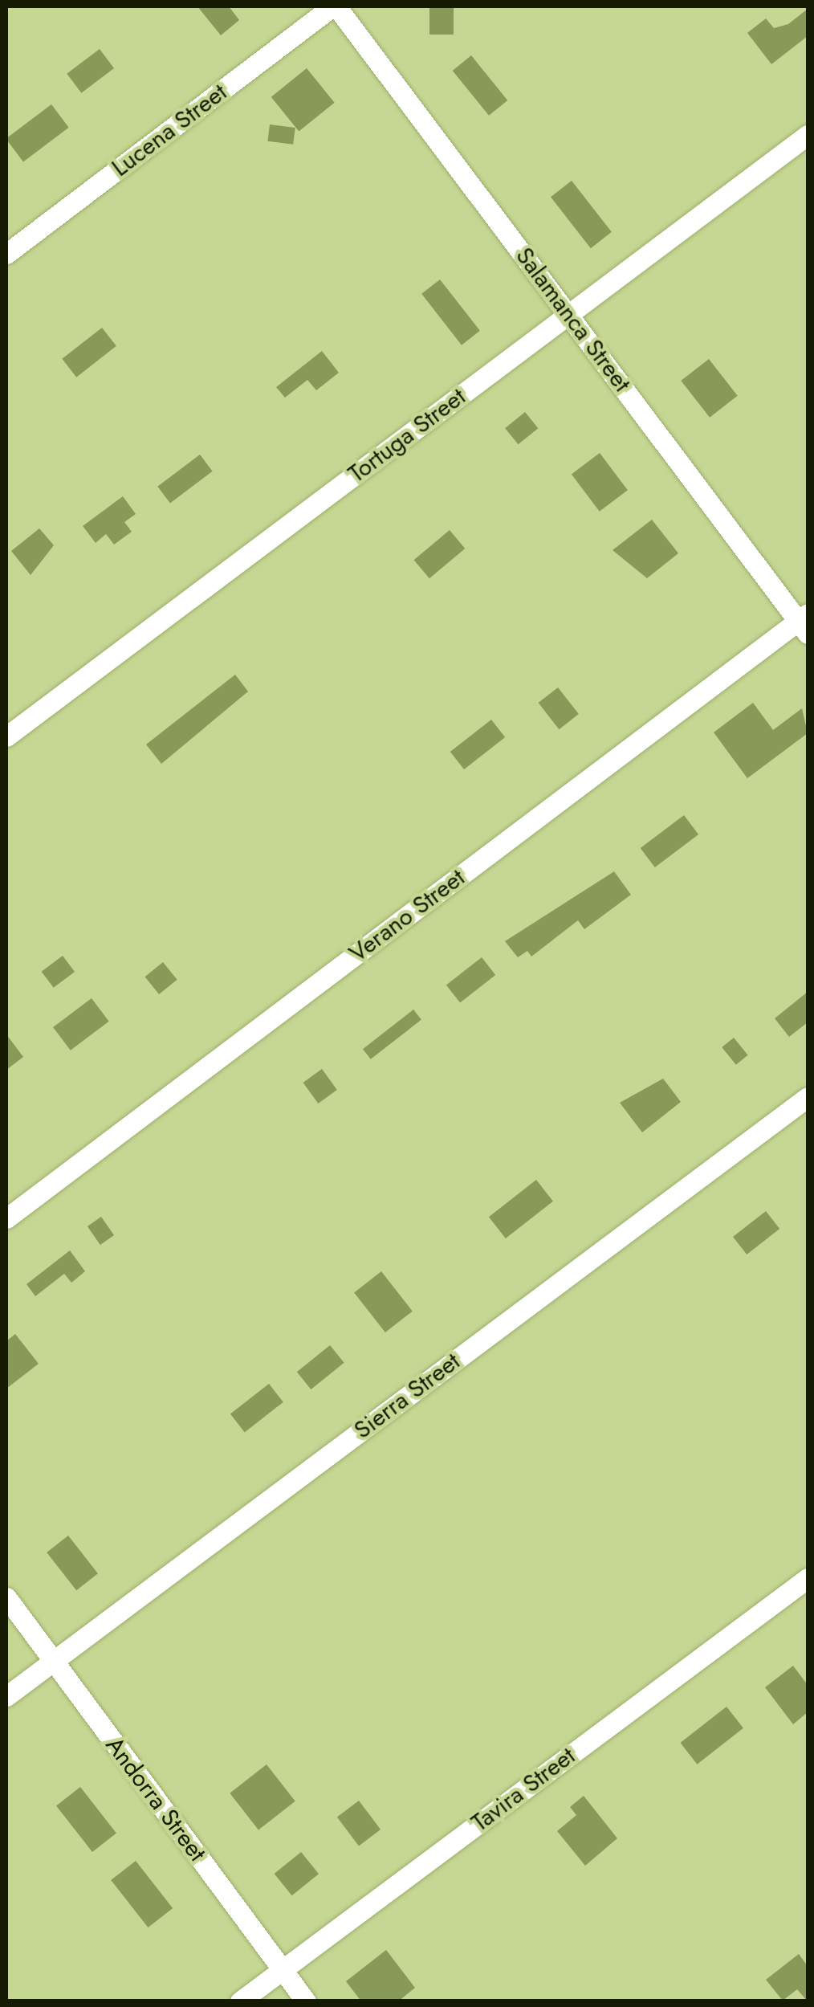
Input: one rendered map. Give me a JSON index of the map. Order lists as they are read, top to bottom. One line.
{"streets":{"street":["Lucena Street","Salamanca Street","Tortuga Street","Verano Street","Sierra Street","Tavira Street","Andorra Street"]},"crossings":[["Lucena Street","Salamanca Street"],["Salamanca Street","Tortuga Street"],["Salamanca Street","Verano Street"],["Sierra Street","Andorra Street"],["Tavira Street","Andorra Street"]]}
